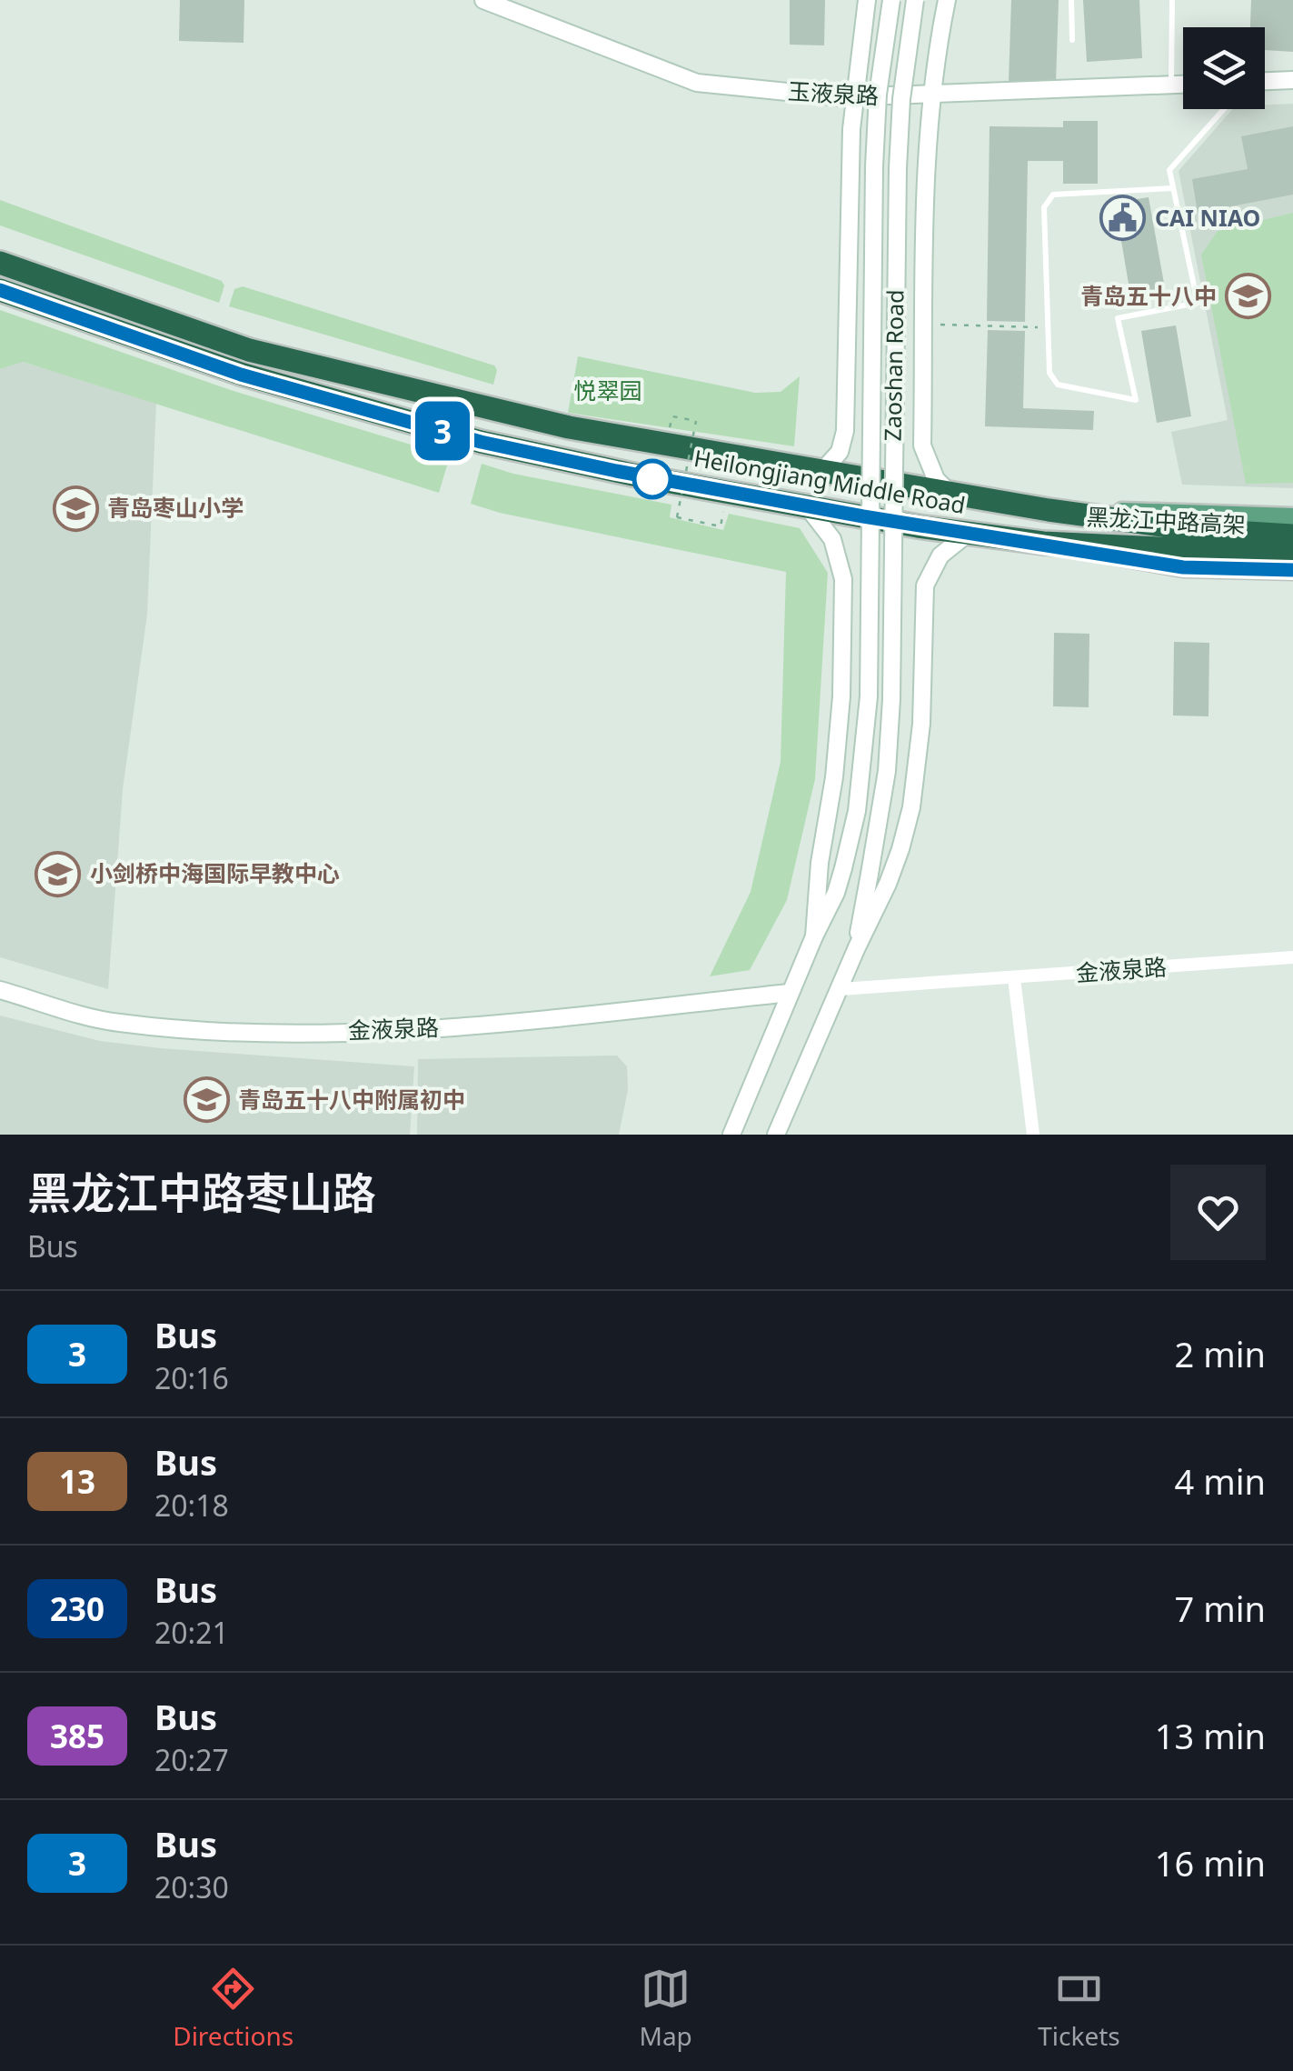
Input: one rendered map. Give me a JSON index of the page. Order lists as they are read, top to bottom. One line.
{"streets":{"highway":["Heilongjiang Middle Road","黑龙江中路高架"],"street":["玉液泉路","Zaoshan Road","金液泉路"]},"crossings":[["玉液泉路","Zaoshan Road"],["Zaoshan Road","Heilongjiang Middle Road"],["Zaoshan Road","金液泉路"],["Heilongjiang Middle Road","黑龙江中路高架"]],"parks":["悦翠园"],"places":{"public building":["CAI NIAO"],"school or university":["青岛五十八中","青岛枣山小学","小剑桥中海国际早教中心","青岛五十八中附属初中"]},"lines":["bus line 3"],"page":{"on_map":"3","heading":["黑龙江中路枣山路","Bus"],"list":[{"mark":"3","name":"Bus","note":"20:16","value":"2 min"},{"mark":"13","name":"Bus","note":"20:18","value":"4 min"},{"mark":"230","name":"Bus","note":"20:21","value":"7 min"},{"mark":"385","name":"Bus","note":"20:27","value":"13 min"},{"mark":"3","name":"Bus","note":"20:30","value":"16 min"}],"tabs":["Directions","Map","Tickets"]}}
